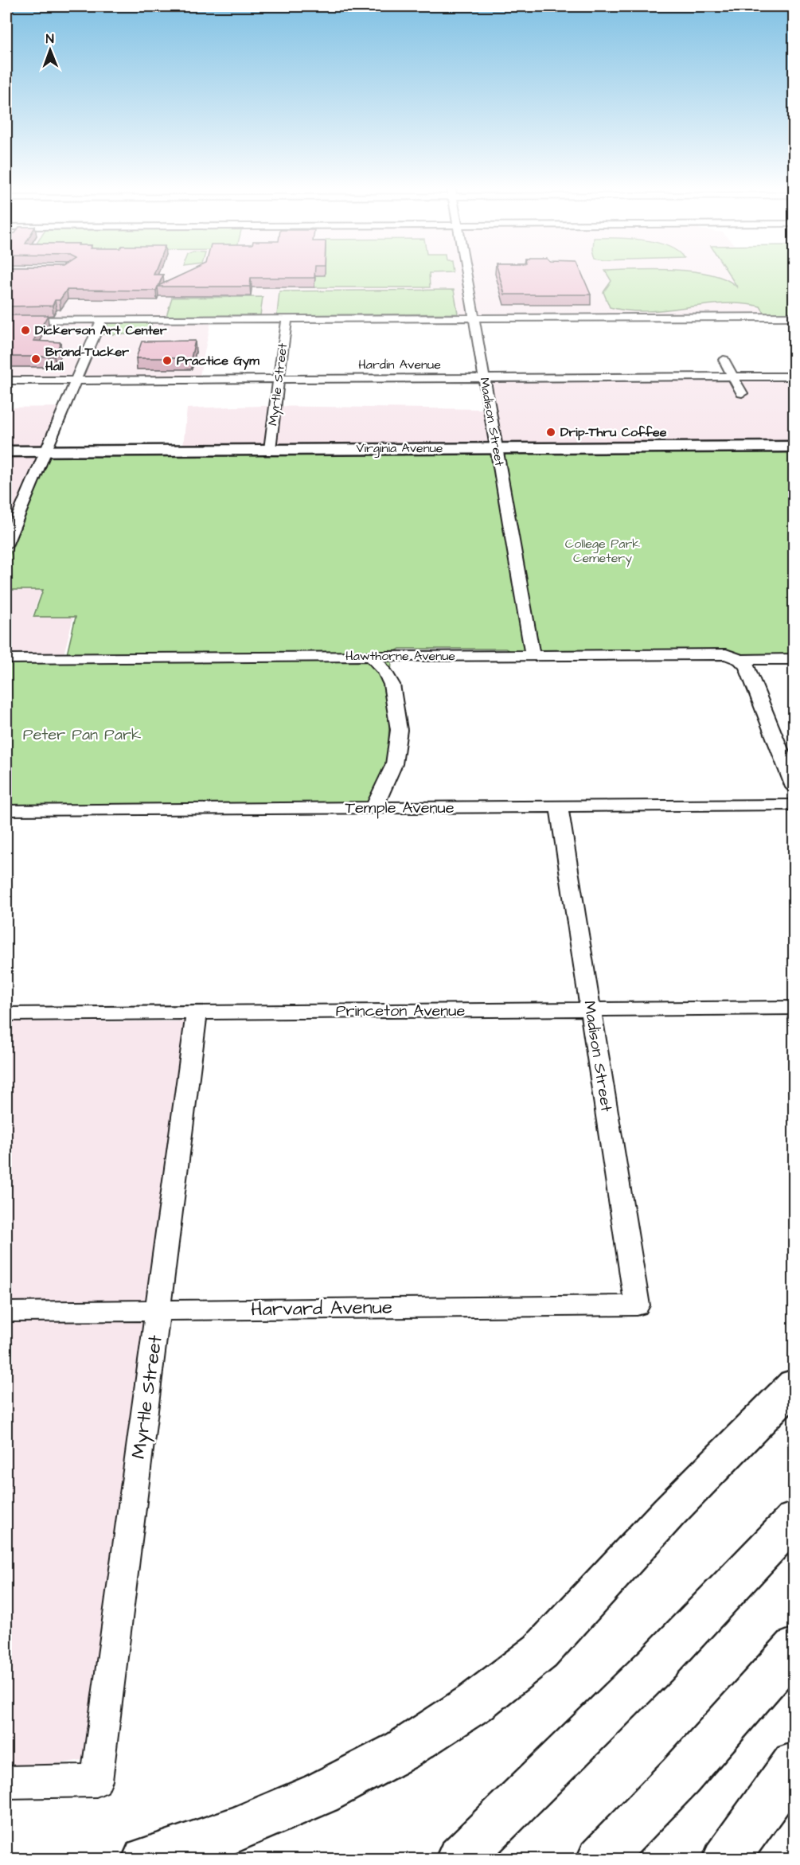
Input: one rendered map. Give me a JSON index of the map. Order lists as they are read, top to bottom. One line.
{"streets":{"main road":["Virginia Avenue"],"street":["Hardin Avenue","Myrtle Street","Madison Street","Hawthorne Avenue","Temple Avenue","Princeton Avenue","Harvard Avenue"]},"crossings":[["Hardin Avenue","Myrtle Street"],["Hardin Avenue","Madison Street"],["Myrtle Street","Virginia Avenue"],["Myrtle Street","Princeton Avenue"],["Myrtle Street","Harvard Avenue"],["Madison Street","Virginia Avenue"],["Madison Street","Hawthorne Avenue"],["Madison Street","Temple Avenue"],["Madison Street","Princeton Avenue"],["Madison Street","Harvard Avenue"]],"parks":["College Park Cemetery","Peter Pan Park"],"places":["Dickerson Art Center","Brand-Tucker Hall","Practice Gym","Drip-Thru Coffee"],"north":"top"}
